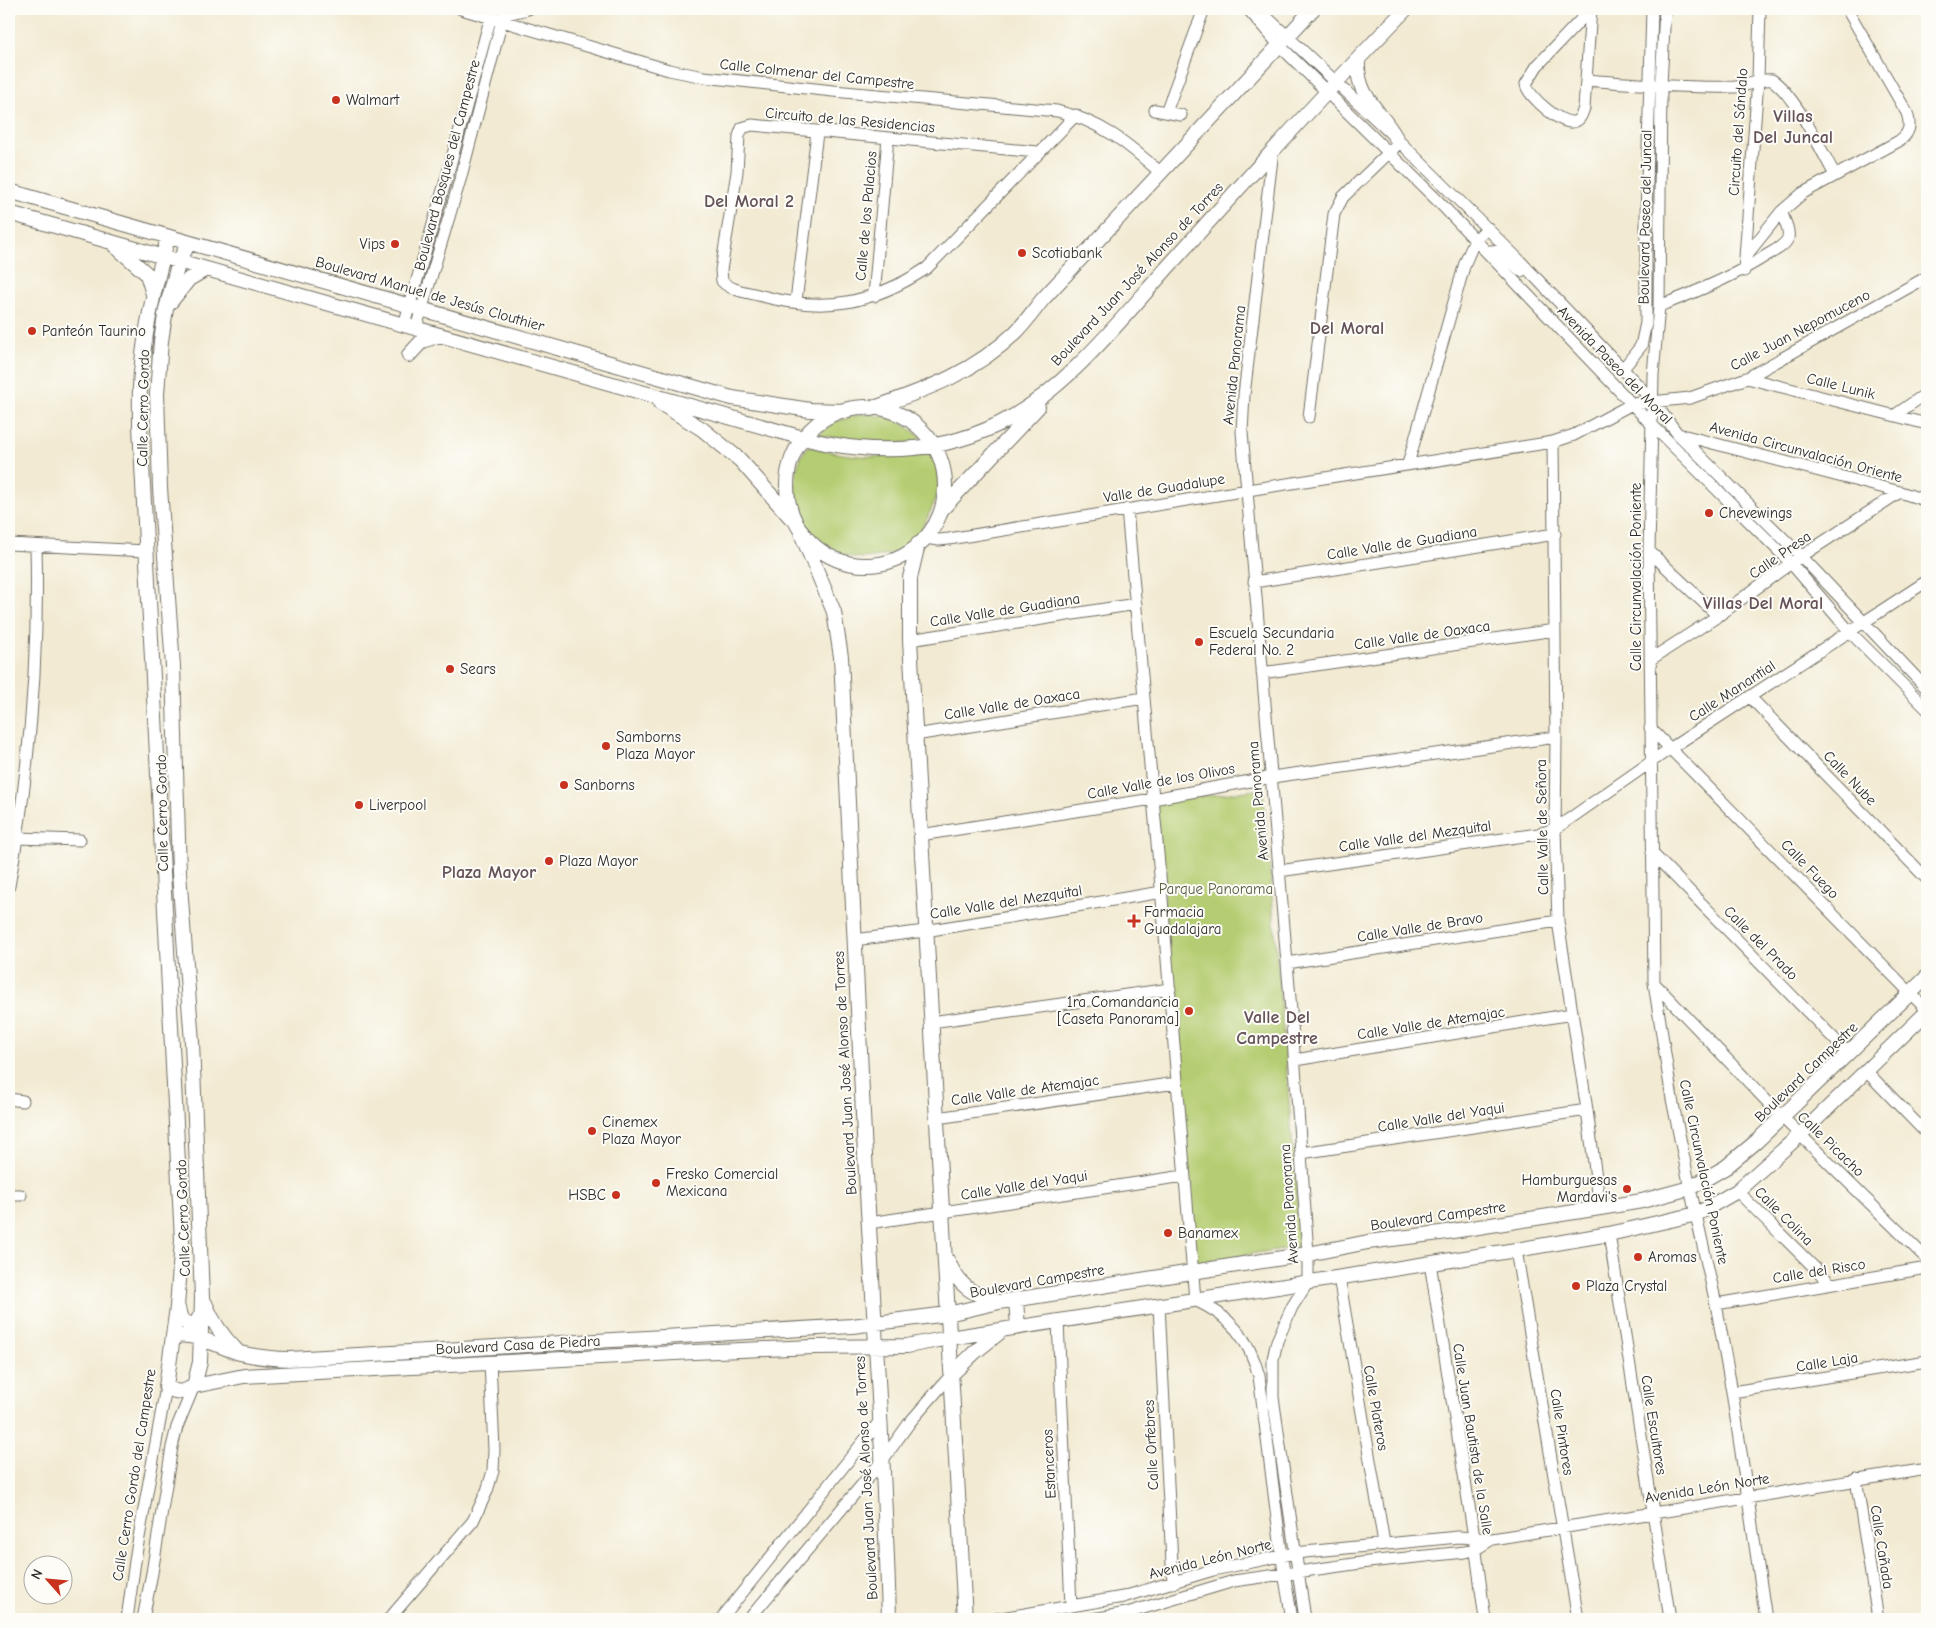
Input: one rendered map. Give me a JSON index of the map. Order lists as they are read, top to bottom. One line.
{"streets":{"main road":["Boulevard Juan José Alonso de Torres","Boulevard Manuel de Jesús Clouthier","Calle Cerro Gordo","Boulevard Campestre","Boulevard Casa de Piedra","Calle Cerro Gordo del Campestre"],"street":["Calle Colmenar del Campestre","Circuito de las Residencias","Circuito del Sándalo","Boulevard Bosques del Campestre","Calle de los Palacios","Boulevard Paseo del Juncal","Calle Juan Nepomuceno","Avenida Panorama","Avenida Paseo del Moral","Calle Lunik","Avenida Circunvalación Oriente","Valle de Guadalupe","Calle Valle de Guadiana","Calle Presa","Calle Circunvalación Poniente","Calle Valle de Oaxaca","Calle Manantial","Calle Nube","Calle Valle de los Olivos","Calle Valle de Señora","Calle Valle del Mezquital","Calle Fuego","Calle Valle de Bravo","Calle del Prado","Calle Valle de Atemajac","Calle Valle del Yaqui","Calle Picacho","Calle Colina","Calle del Risco","Calle Laja","Calle Plateros","Calle Escultores","Calle Pintores","Calle Juan Bautista de la Salle","Calle Orfebres","Estanceros","Avenida León Norte","Calle Cañada"]},"crossings":[["Calle Colmenar del Campestre","Circuito de las Residencias"],["Calle Colmenar del Campestre","Boulevard Bosques del Campestre"],["Circuito de las Residencias","Calle de los Palacios"],["Boulevard Bosques del Campestre","Boulevard Manuel de Jesús Clouthier"],["Boulevard Paseo del Juncal","Calle Juan Nepomuceno"],["Boulevard Paseo del Juncal","Avenida Paseo del Moral"],["Boulevard Paseo del Juncal","Valle de Guadalupe"],["Boulevard Paseo del Juncal","Calle Circunvalación Poniente"],["Boulevard Juan José Alonso de Torres","Avenida Panorama"],["Boulevard Juan José Alonso de Torres","Avenida Paseo del Moral"],["Boulevard Juan José Alonso de Torres","Valle de Guadalupe"],["Boulevard Juan José Alonso de Torres","Calle Valle del Mezquital"],["Boulevard Juan José Alonso de Torres","Boulevard Campestre"],["Boulevard Juan José Alonso de Torres","Calle Valle del Yaqui"],["Boulevard Juan José Alonso de Torres","Boulevard Casa de Piedra"],["Boulevard Manuel de Jesús Clouthier","Calle Cerro Gordo"],["Calle Juan Nepomuceno","Avenida Paseo del Moral"],["Calle Juan Nepomuceno","Calle Lunik"],["Calle Juan Nepomuceno","Valle de Guadalupe"],["Avenida Panorama","Valle de Guadalupe"],["Avenida Panorama","Calle Valle de Guadiana"],["Avenida Panorama","Calle Valle de Oaxaca"],["Avenida Panorama","Calle Valle de los Olivos"],["Avenida Panorama","Calle Valle del Mezquital"],["Avenida Panorama","Calle Valle de Bravo"],["Avenida Panorama","Calle Valle de Atemajac"],["Avenida Panorama","Boulevard Campestre"],["Avenida Panorama","Calle Valle del Yaqui"],["Avenida Panorama","Avenida León Norte"],["Avenida Paseo del Moral","Avenida Circunvalación Oriente"],["Avenida Paseo del Moral","Valle de Guadalupe"],["Avenida Paseo del Moral","Calle Presa"],["Avenida Paseo del Moral","Calle Circunvalación Poniente"],["Avenida Paseo del Moral","Calle Manantial"],["Calle Cerro Gordo","Boulevard Casa de Piedra"],["Calle Cerro Gordo","Calle Cerro Gordo del Campestre"],["Avenida Circunvalación Oriente","Calle Presa"],["Valle de Guadalupe","Calle Valle de Señora"],["Calle Valle de Guadiana","Calle Valle de Señora"],["Calle Presa","Calle Circunvalación Poniente"],["Calle Circunvalación Poniente","Calle Manantial"],["Calle Circunvalación Poniente","Calle del Prado"],["Calle Circunvalación Poniente","Boulevard Campestre"],["Calle Circunvalación Poniente","Calle Picacho"],["Calle Circunvalación Poniente","Calle del Risco"],["Calle Circunvalación Poniente","Calle Laja"],["Calle Circunvalación Poniente","Avenida León Norte"],["Calle Valle de Oaxaca","Calle Valle de Señora"],["Calle Manantial","Calle Nube"],["Calle Manantial","Calle Valle de Señora"],["Calle Manantial","Calle Valle del Mezquital"],["Calle Manantial","Calle Fuego"],["Calle Valle de los Olivos","Calle Valle de Señora"],["Calle Valle de Señora","Calle Valle del Mezquital"],["Calle Valle de Señora","Calle Valle de Bravo"],["Calle Valle de Señora","Calle Valle de Atemajac"],["Calle Valle de Señora","Boulevard Campestre"],["Calle Valle de Señora","Calle Valle del Yaqui"],["Calle Fuego","Boulevard Campestre"],["Calle del Prado","Boulevard Campestre"],["Boulevard Campestre","Calle Picacho"],["Boulevard Campestre","Boulevard Casa de Piedra"],["Calle Colina","Calle del Risco"],["Boulevard Casa de Piedra","Calle Cerro Gordo del Campestre"],["Calle Plateros","Avenida León Norte"],["Calle Escultores","Avenida León Norte"],["Calle Pintores","Avenida León Norte"],["Calle Juan Bautista de la Salle","Avenida León Norte"],["Calle Orfebres","Avenida León Norte"],["Estanceros","Avenida León Norte"],["Avenida León Norte","Calle Cañada"]],"districts":["Villas Del Juncal","Del Moral 2","Del Moral","Villas Del Moral","Plaza Mayor","Valle Del Campestre"],"parks":["Parque Panorama"],"places":{"other":["Walmart","Vips","Scotiabank","Panteón Taurino","Chevewings","Escuela Secundaria Federal No. 2","Sears","Samborns Plaza Mayor","Sanborns","Liverpool","Plaza Mayor","1ra Comandancia [Caseta Panorama]","Cinemex Plaza Mayor","Fresko Comercial Mexicana","Hamburguesas Mardavi's","HSBC","Banamex","Aromas","Plaza Crystal"],"health":["Farmacia Guadalajara"]},"north":"top left"}
